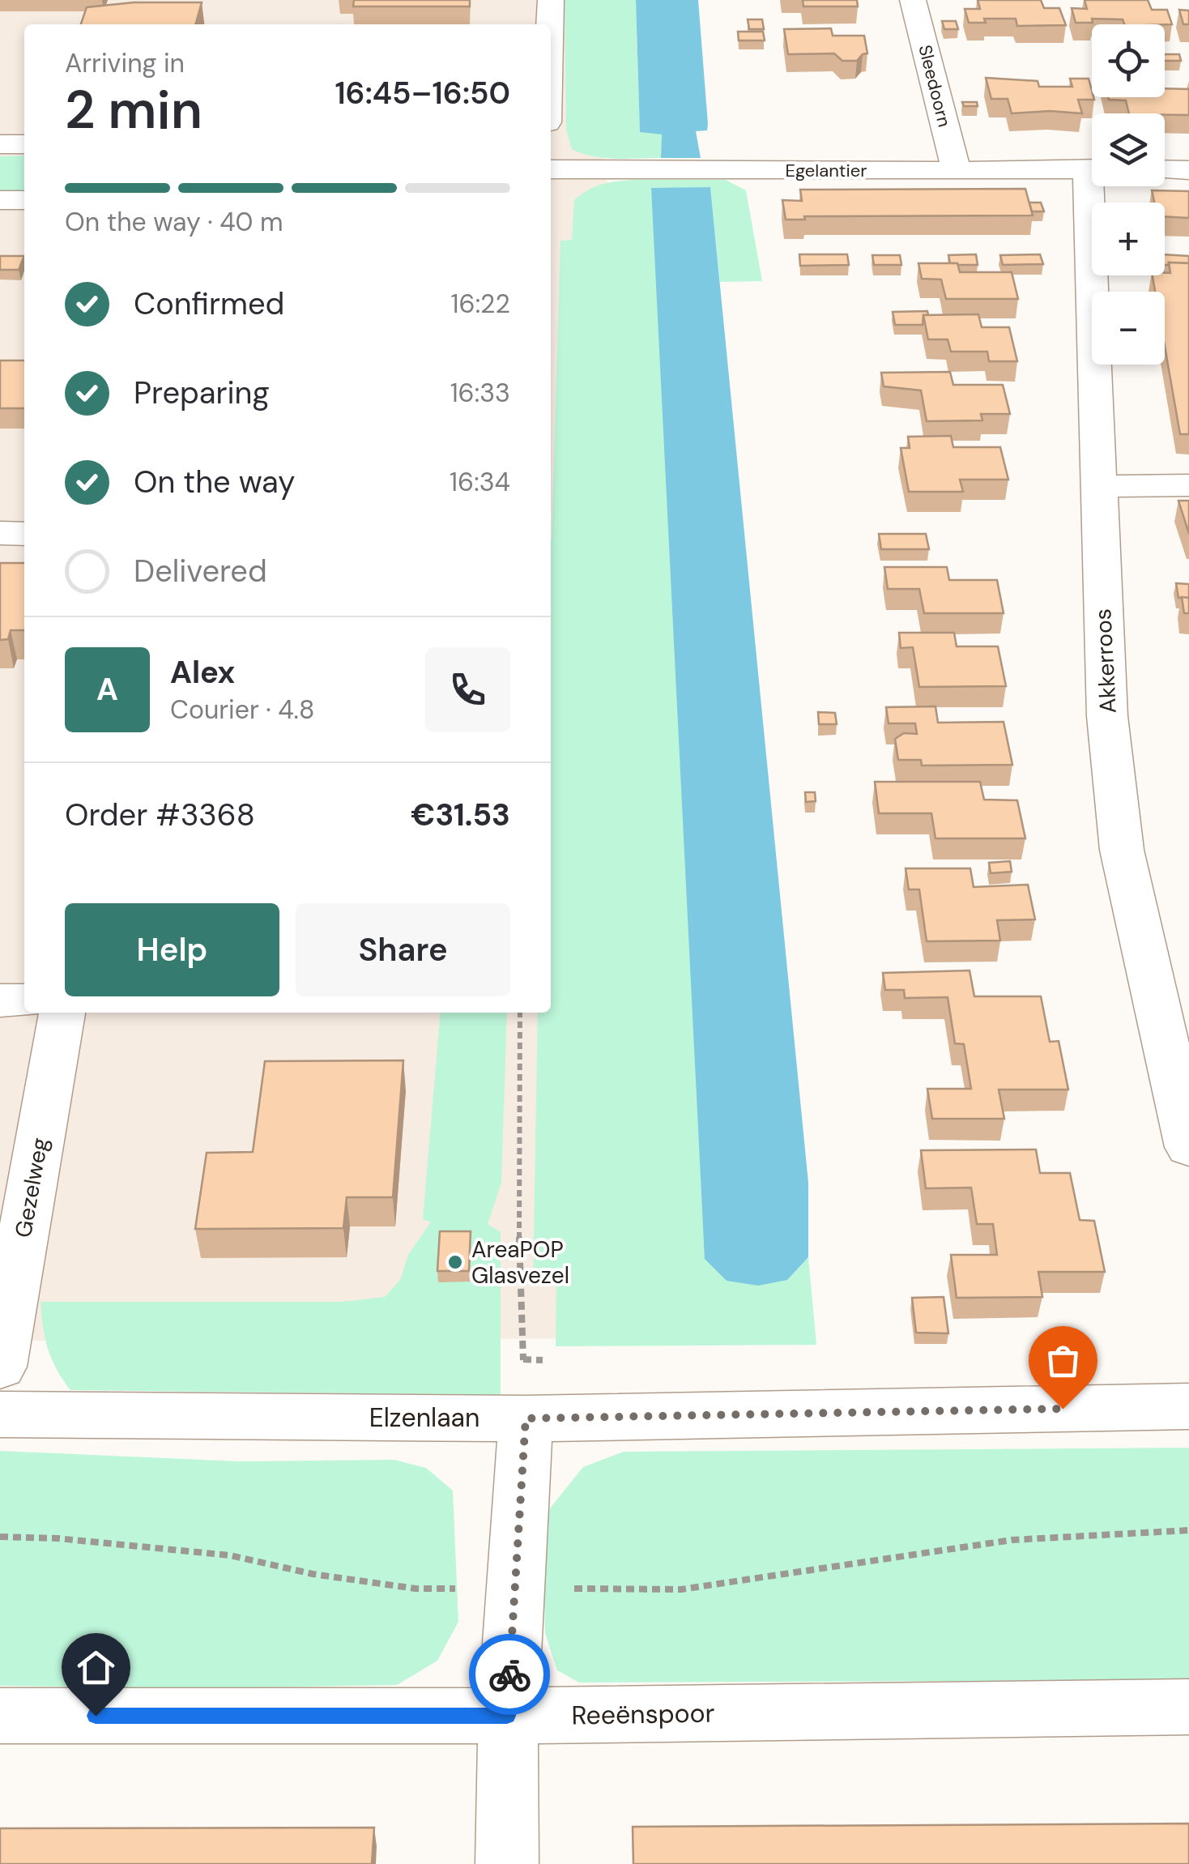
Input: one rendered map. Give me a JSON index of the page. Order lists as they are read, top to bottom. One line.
{"streets":{"street":["Sleedoorn","Egelantier","Akkerroos","Gezelweg","Elzenlaan","Reeënspoor"]},"crossings":[["Sleedoorn","Egelantier"]],"places":["AreaPOP Glasvezel"],"page":{"map_buttons":["+","−"],"heading":["2 min","Arriving in","16:45–16:50"],"panel":["Alex","Courier · 4.8","Order #3368","€31.53"],"bar":"On the way · 40 m","list":[["Confirmed","16:22"],["Preparing","16:33"],["On the way","16:34"],"Delivered"],"round":"A","buttons":["Help","Share"]}}
